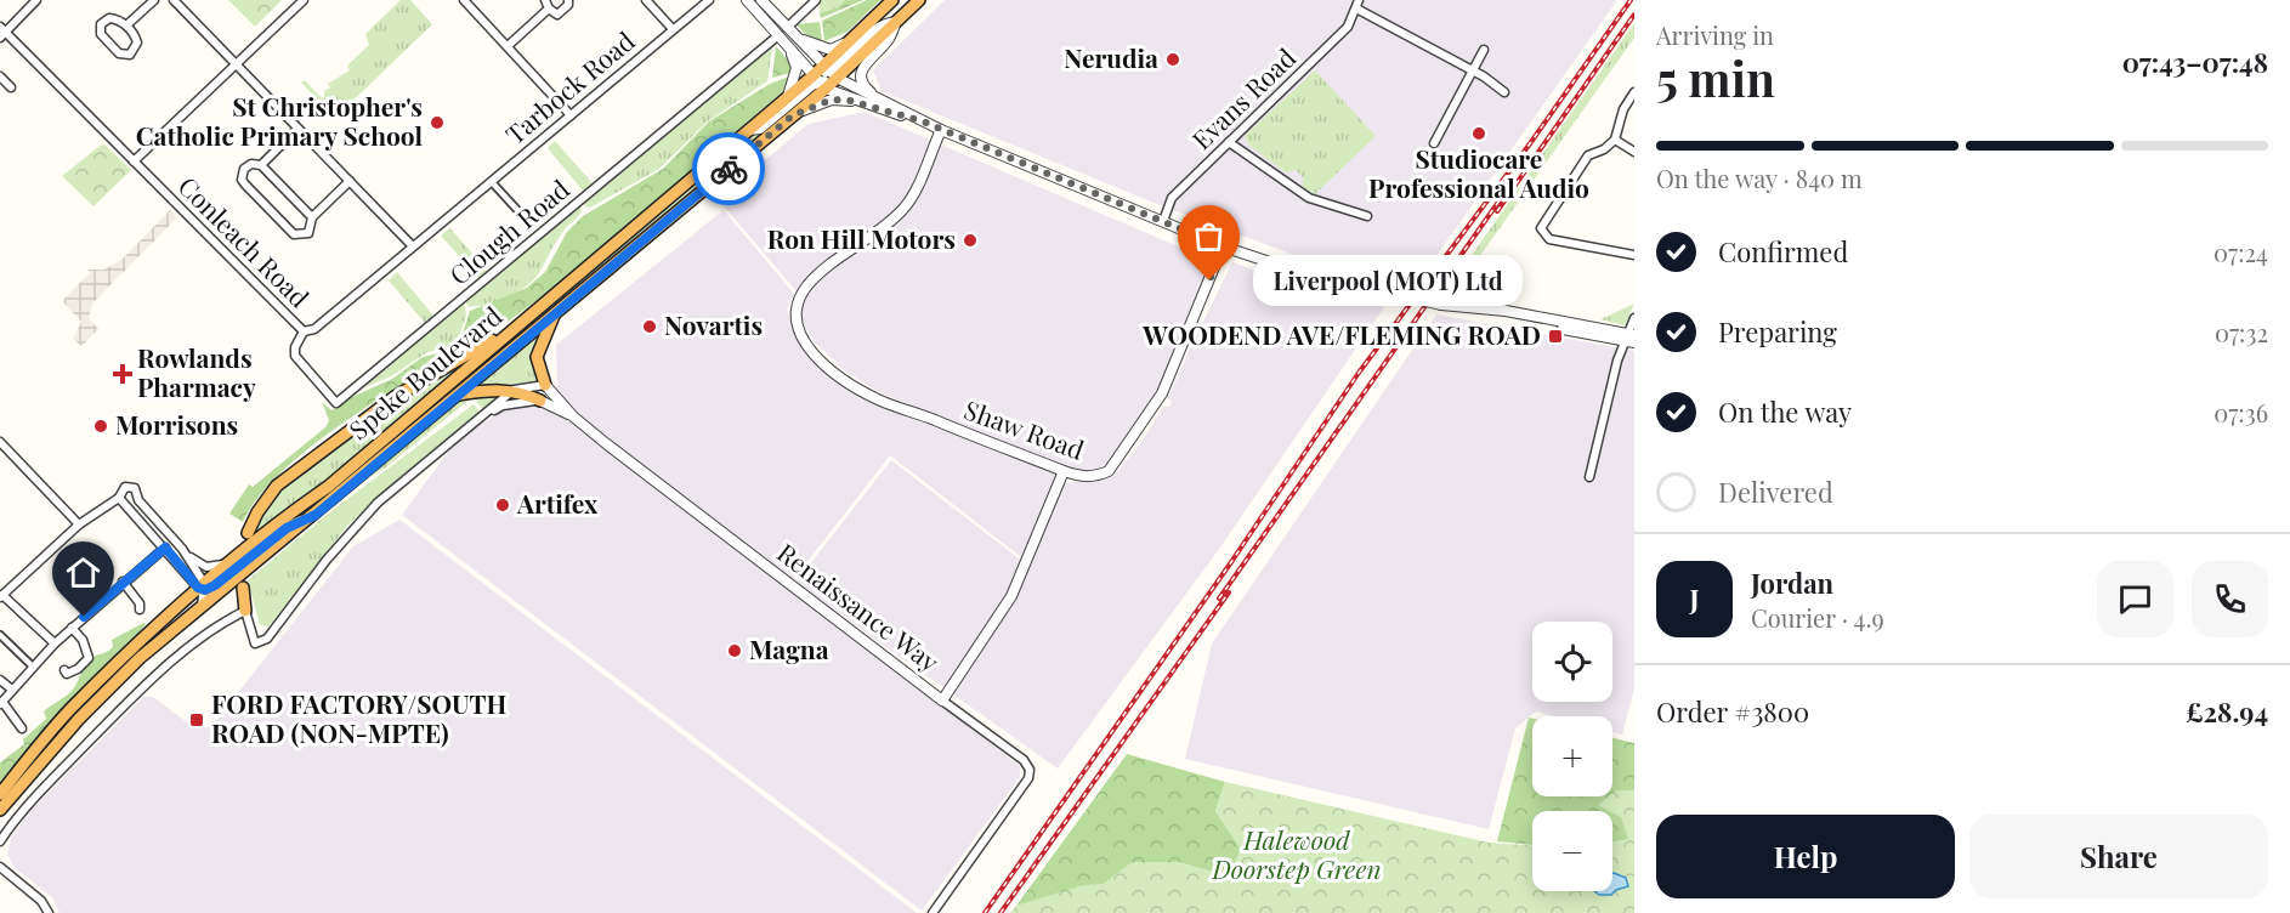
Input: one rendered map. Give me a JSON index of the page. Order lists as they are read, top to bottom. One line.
{"streets":{"highway":["Speke Boulevard"],"street":["Tarbock Road","Evans Road","Clough Road","Conleach Road","Shaw Road","Renaissance Way"]},"crossings":[["Tarbock Road","Clough Road"],["Tarbock Road","Conleach Road"],["Clough Road","Conleach Road"],["Shaw Road","Renaissance Way"]],"parks":["Halewood Doorstep Green"],"places":{"other":["Nerudia","St Christopher's Catholic Primary School","Studiocare Professional Audio","Ron Hill Motors","Liverpool (MOT) Ltd","Novartis","Morrisons","Artifex","Magna"],"transit":["WOODEND AVE/FLEMING ROAD","FORD FACTORY/SOUTH ROAD (NON-MPTE)"],"health":["Rowlands Pharmacy"]},"page":{"heading":["5 min","Arriving in","07:43–07:48"],"panel":["Jordan","Courier · 4.9","Order #3800","£28.94"],"bar":"On the way · 840 m","list":[["Confirmed","07:24"],["Preparing","07:32"],["On the way","07:36"],"Delivered"],"bubble":"Liverpool (MOT) Ltd","round":"J","map_buttons":["+","−"],"buttons":["Help","Share"]}}
